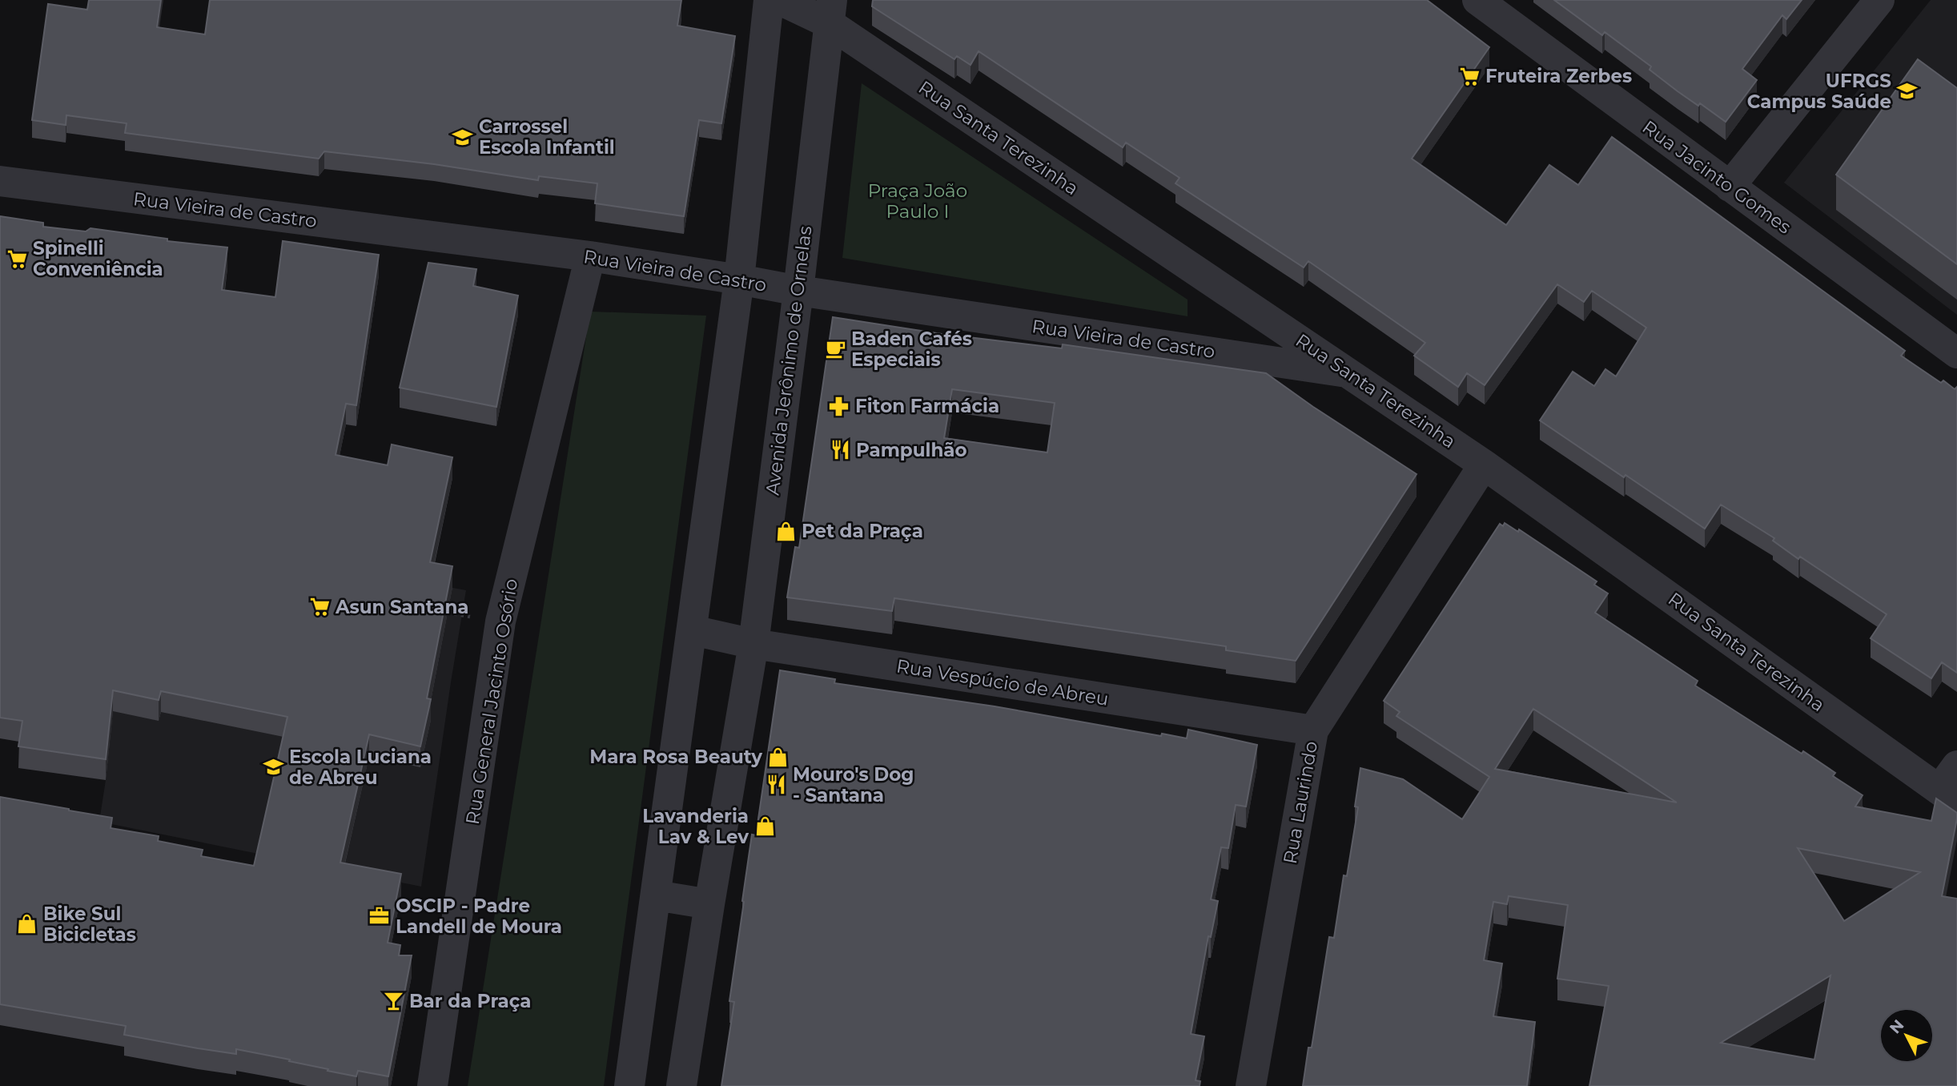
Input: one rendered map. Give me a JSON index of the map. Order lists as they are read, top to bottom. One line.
{"streets":{"street":["Rua Santa Terezinha","Rua Jacinto Gomes","Rua Vieira de Castro","Avenida Jerônimo de Ornelas","Rua Vespúcio de Abreu","Rua General Jacinto Osório","Rua Laurindo"]},"crossings":[["Rua Santa Terezinha","Rua Vieira de Castro"],["Rua Santa Terezinha","Avenida Jerônimo de Ornelas"],["Rua Santa Terezinha","Rua Laurindo"],["Rua Vieira de Castro","Avenida Jerônimo de Ornelas"],["Rua Vieira de Castro","Rua General Jacinto Osório"],["Avenida Jerônimo de Ornelas","Rua Vespúcio de Abreu"],["Rua Vespúcio de Abreu","Rua Laurindo"]],"parks":["Praça João Paulo I"],"places":{"supermarket":["Fruteira Zerbes","Spinelli Conveniência","Asun Santana"],"school or university":["UFRGS Campus Saúde","Carrossel Escola Infantil","Escola Luciana de Abreu"],"cafe":["Baden Cafés Especiais"],"pharmacy":["Fiton Farmácia"],"restaurant":["Pampulhão","Mouro's Dog - Santana"],"shop":["Pet da Praça","Mara Rosa Beauty","Lavanderia Lav & Lev","Bike Sul Bicicletas"],"office":["OSCIP - Padre Landell de Moura"],"bar":["Bar da Praça"]},"north":"top left"}
